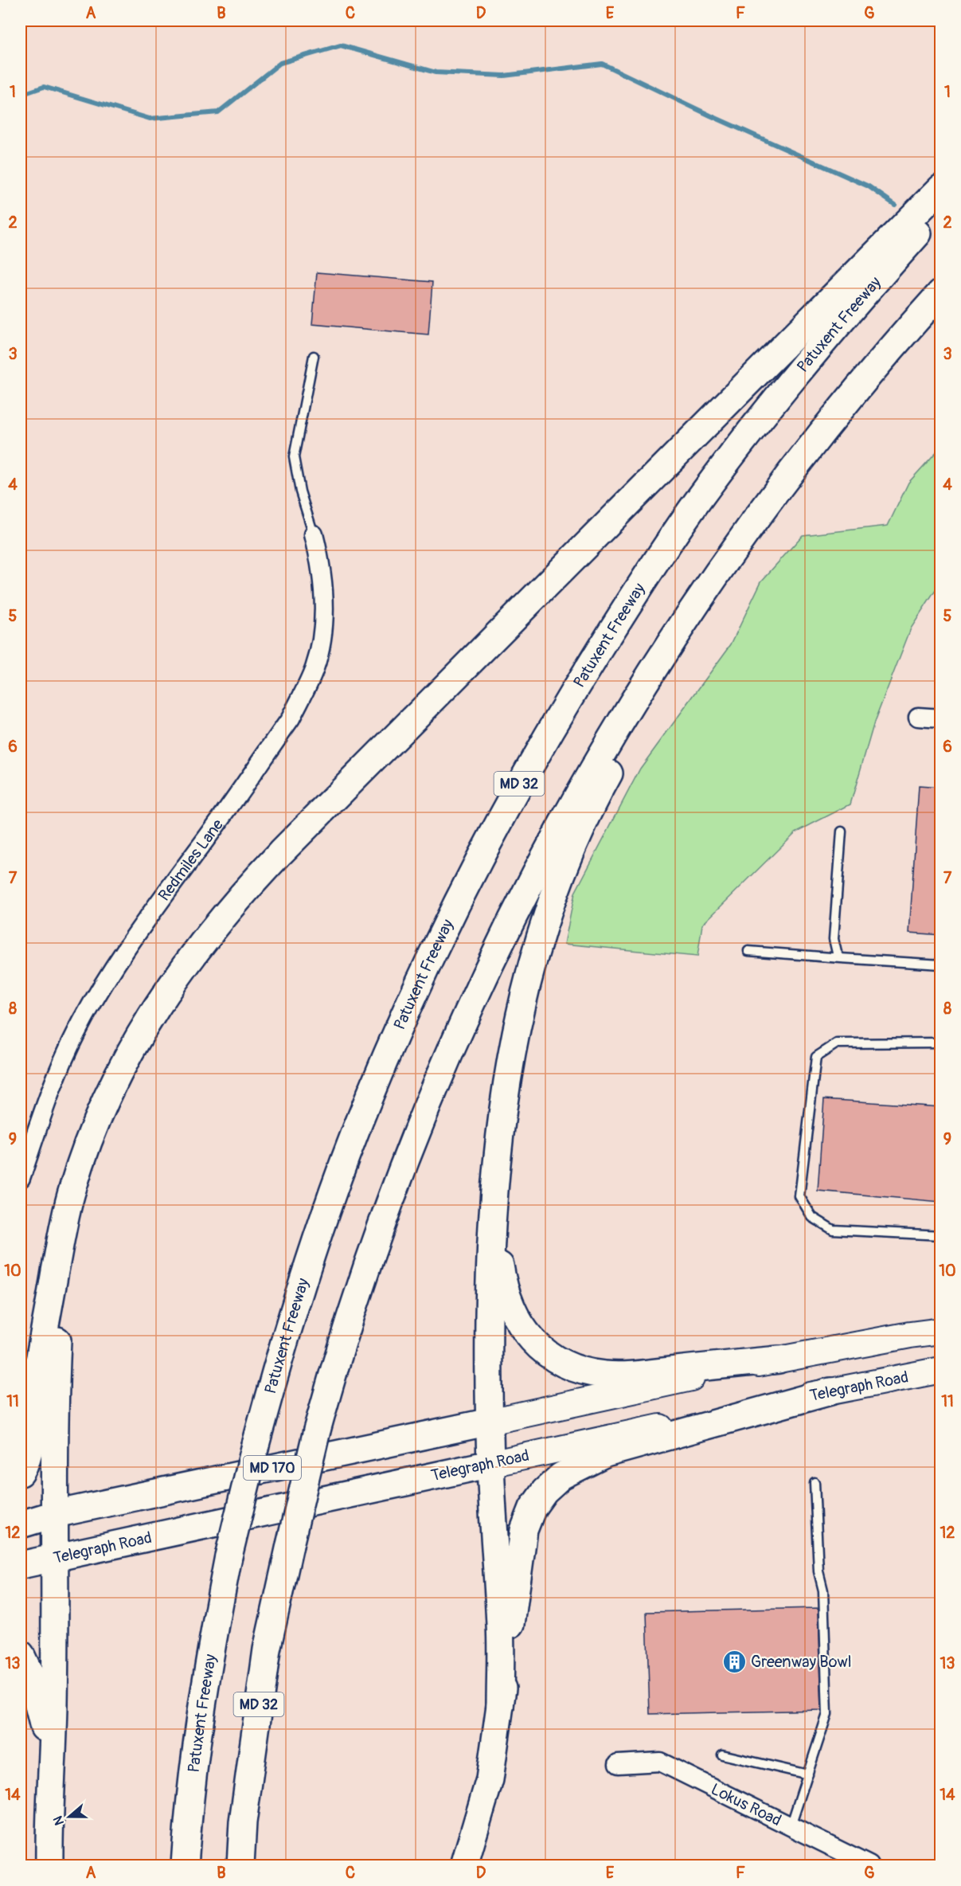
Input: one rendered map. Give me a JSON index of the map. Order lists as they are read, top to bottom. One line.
{"streets":{"main road":["Patuxent Freeway","MD 32","Telegraph Road","MD 170"],"street":["Redmiles Lane","Lokus Road"]},"places":{"building":["Greenway Bowl"]},"north":"left","grid":{"columns":["A","B","C","D","E","F","G"],"rows":["1","2","3","4","5","6","7","8","9","10","11","12","13","14"]}}
